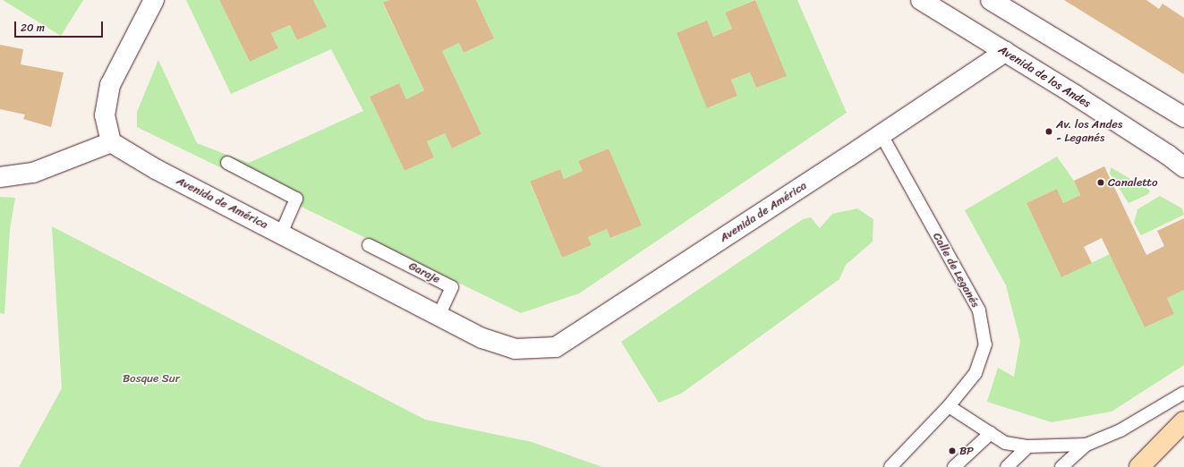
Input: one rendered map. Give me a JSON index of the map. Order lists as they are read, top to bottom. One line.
{"streets":{"street":["Avenida de los Andes","Avenida de América"],"lane":["Calle de Leganés","Garaje"]},"crossings":[["Avenida de los Andes","Avenida de América"],["Avenida de América","Calle de Leganés"],["Avenida de América","Garaje"]],"parks":["Bosque Sur"],"places":["Av. los Andes - Leganés","Canaletto","BP"],"scale_bar":"20 m"}
